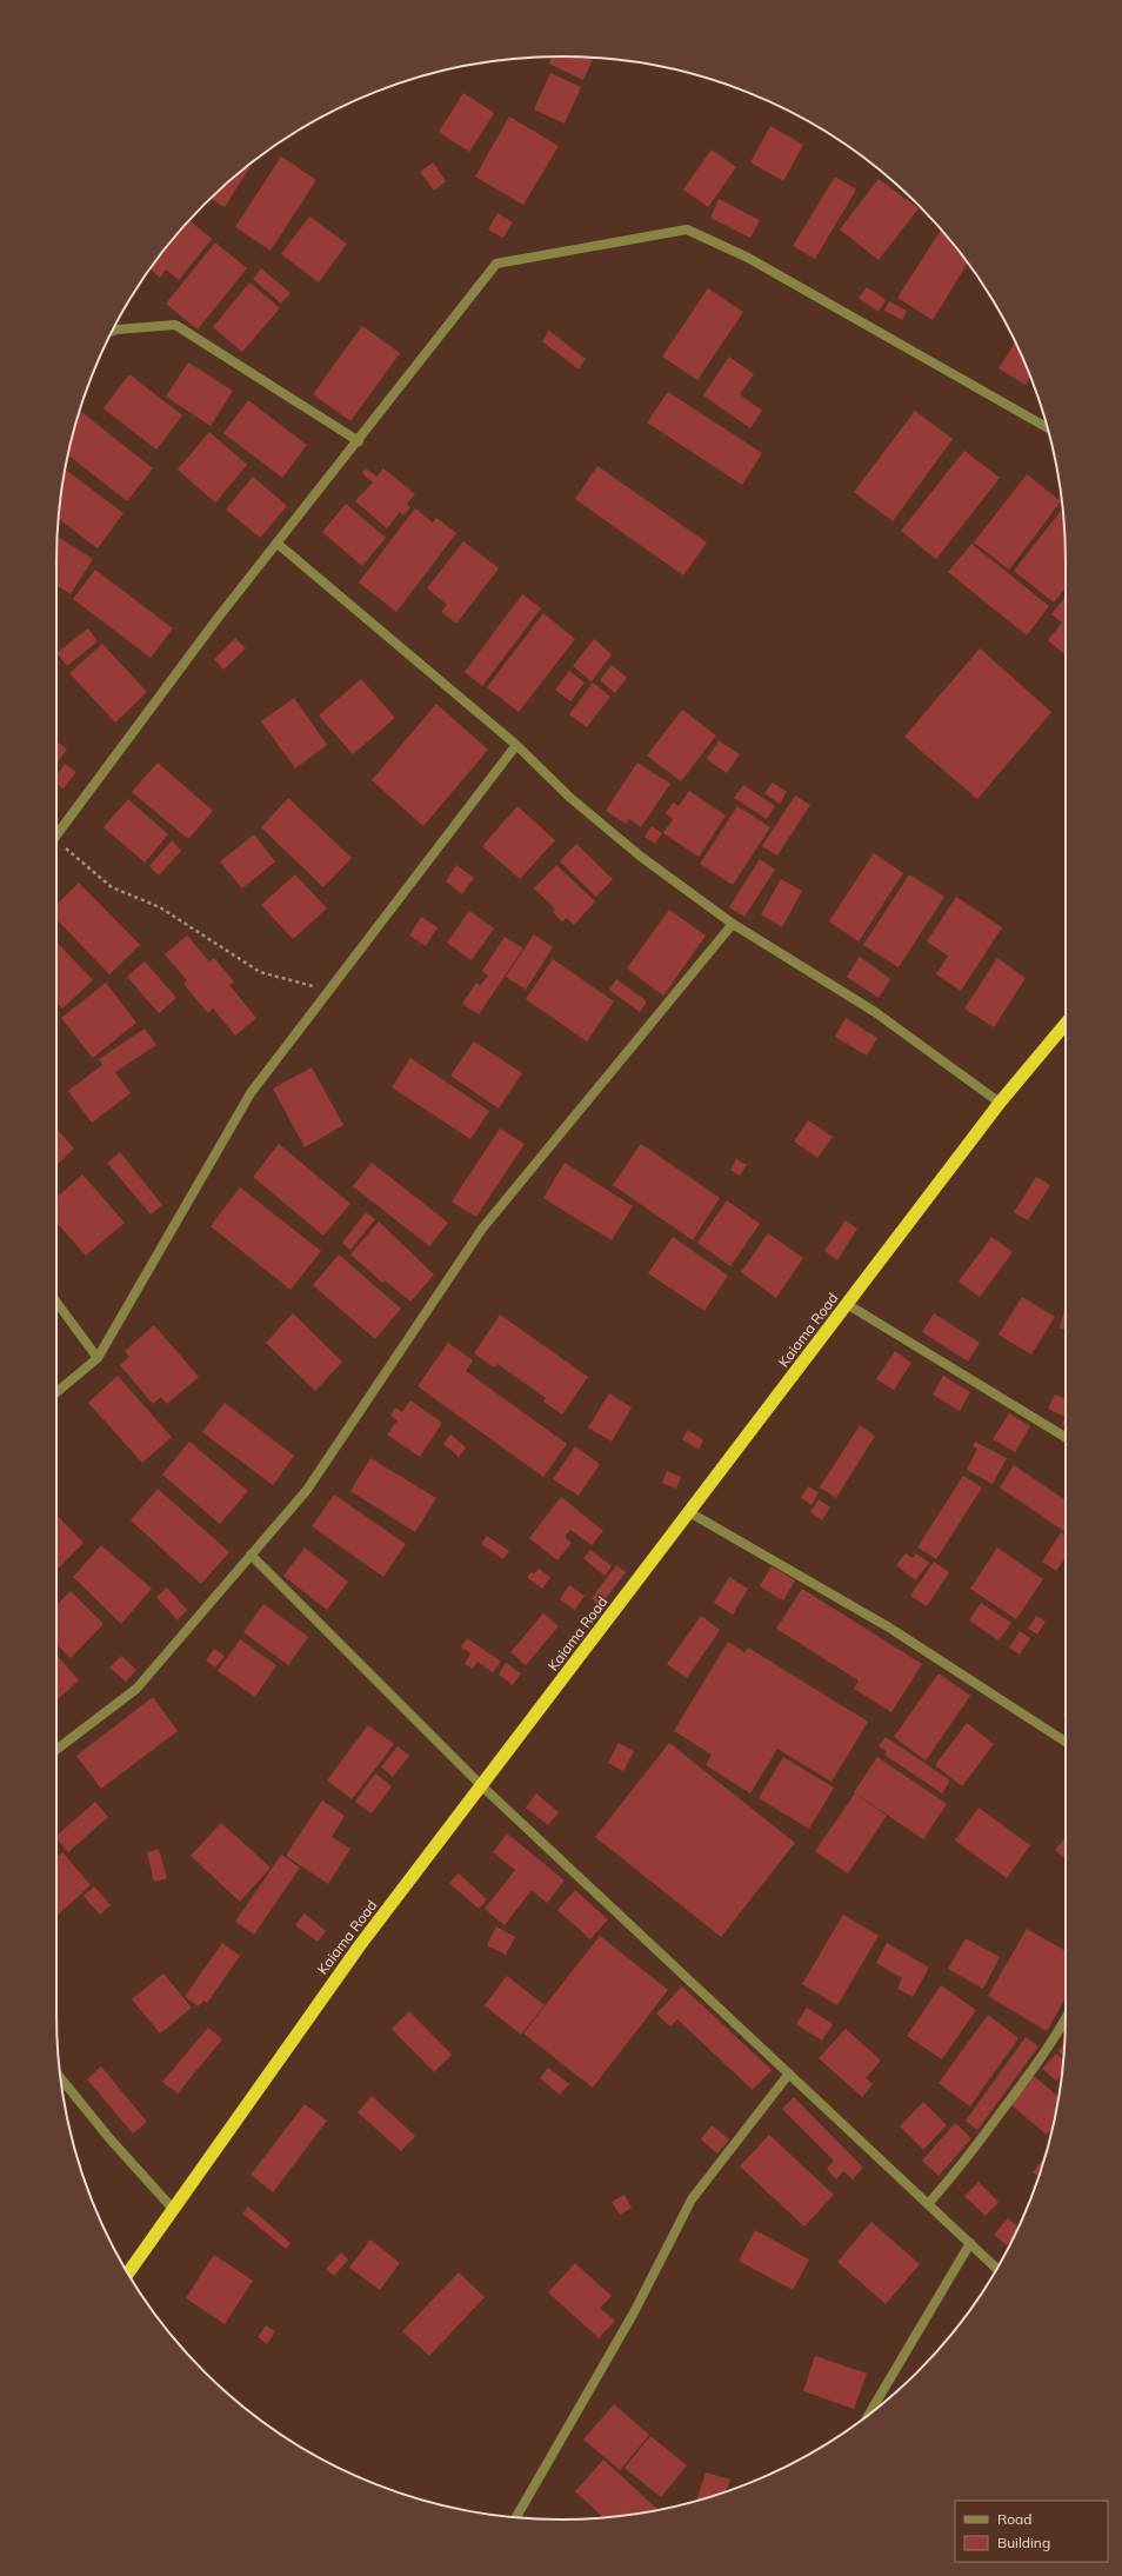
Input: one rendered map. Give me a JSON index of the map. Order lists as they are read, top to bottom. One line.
{"streets":{"highway":["Kaiama Road"]},"legend":["Road","Building"]}
